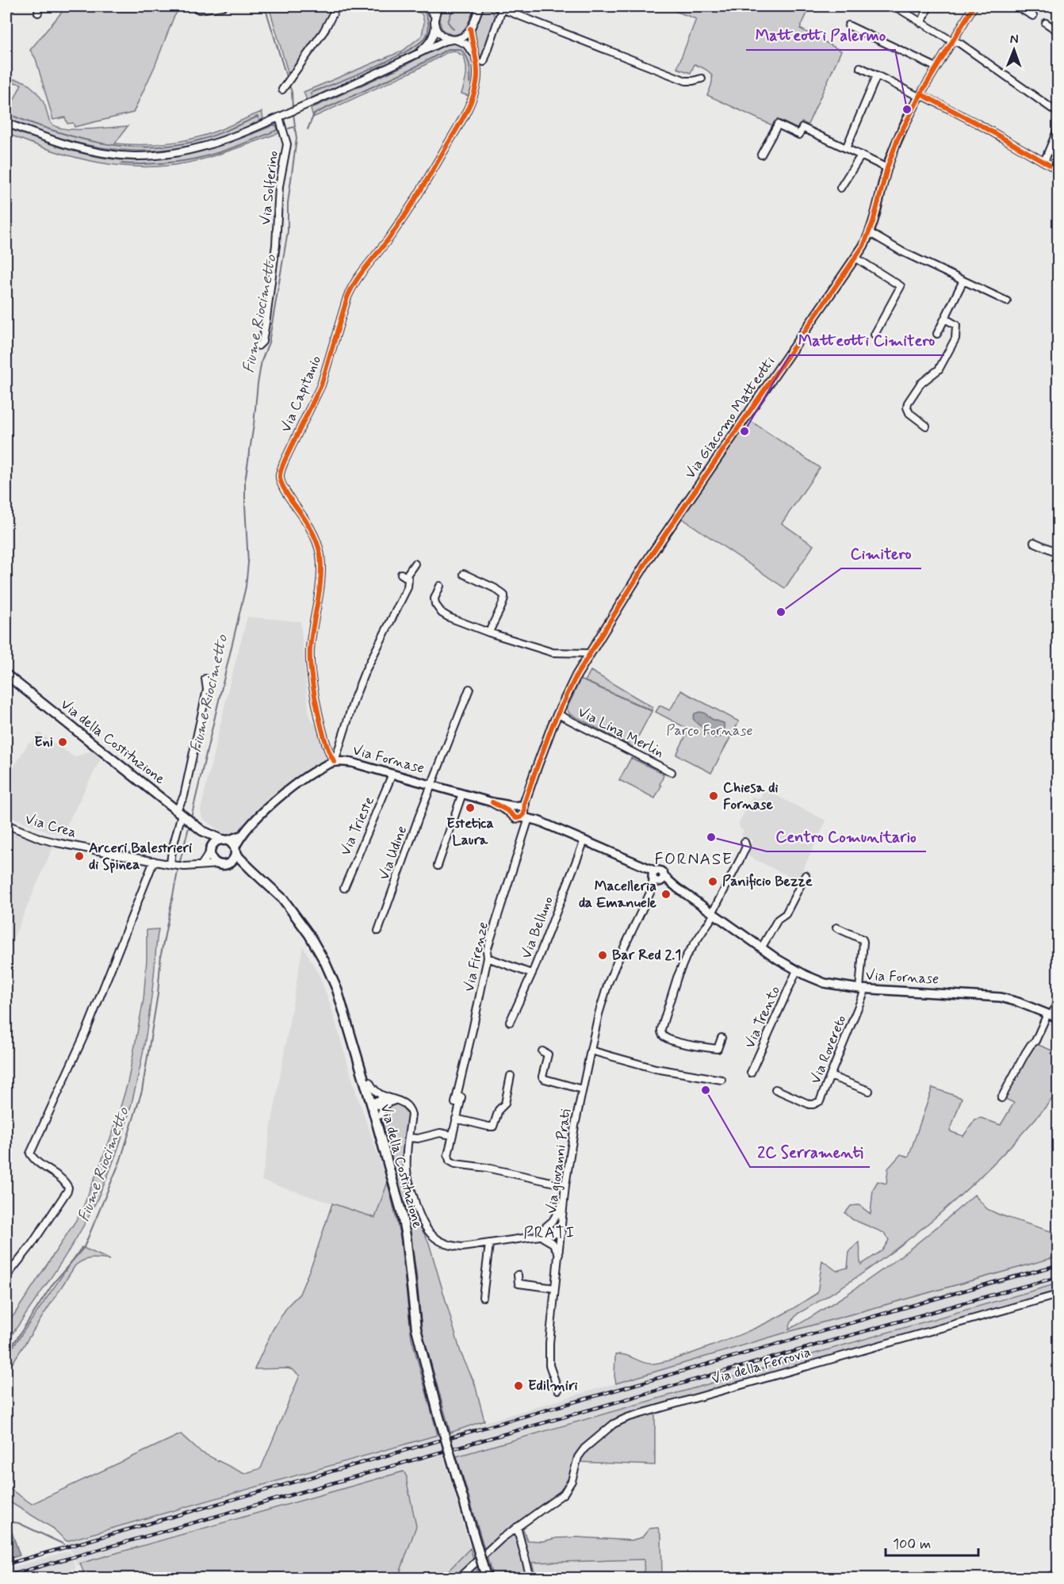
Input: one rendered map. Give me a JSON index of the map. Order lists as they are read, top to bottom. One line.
{"streets":{"main road":["Via della Costituzione"],"street":["Via Solferino","Via Capitanio","Via Giacomo Matteotti","Via Lina Merlin","Via Fornase","Via Crea","Via Trieste","Via Udine","Via Belluno","Via Firenze","Via Trento","Via Rovereto","Via giovanni Prati","Via della Ferrovia"]},"crossings":[["Via Capitanio","Via Fornase"],["Via Giacomo Matteotti","Via Lina Merlin"],["Via Giacomo Matteotti","Via Fornase"],["Via della Costituzione","Via Fornase"],["Via della Costituzione","Via Crea"],["Via Fornase","Via Crea"],["Via Fornase","Via Trieste"],["Via Fornase","Via Udine"],["Via Fornase","Via Belluno"],["Via Fornase","Via Firenze"],["Via Fornase","Via Trento"],["Via Fornase","Via Rovereto"],["Via Fornase","Via giovanni Prati"]],"districts":["FORNASE","PRATI"],"water":["Fiume Riocimetto"],"parks":["Parco Fornase"],"places":["Matteotti Palermo","Matteotti Cimitero","Cimitero","Eni","Chiesa di Fornase","Estetica Laura","Centro Comunitario","Arceri Balestrieri di Spinea","Panificio Bezze","Macelleria da Emanuele","Bar Red 2.1","2C Serramenti","Edilmiri"],"scale_bar":"100 m","north":"top"}
